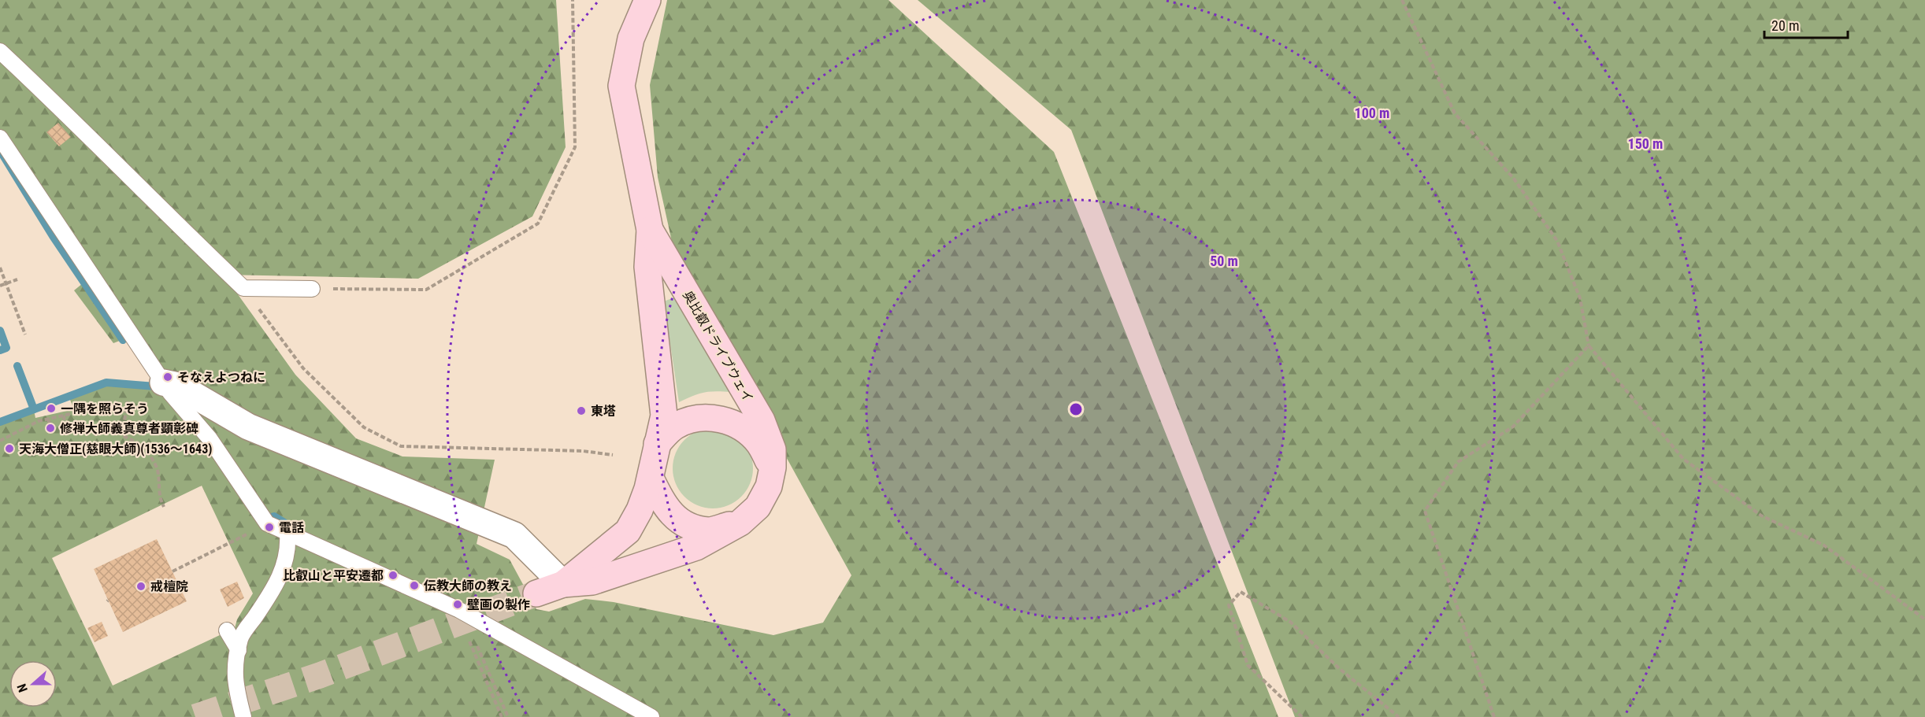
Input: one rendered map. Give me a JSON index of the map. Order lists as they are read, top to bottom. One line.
{"streets":{"street":["奥比叡ドライブウェイ"]},"places":["そなえよつねに","一隅を照らそう","東塔","修禅大師義真尊者顕彰碑","天海大僧正(慈眼大師)(1536～1643)","電話","比叡山と平安遷都","伝教大師の教え","戒檀院","壁画の製作"],"scale_bar":"20 m","north":"left","rings":["100 m","150 m","50 m"]}
